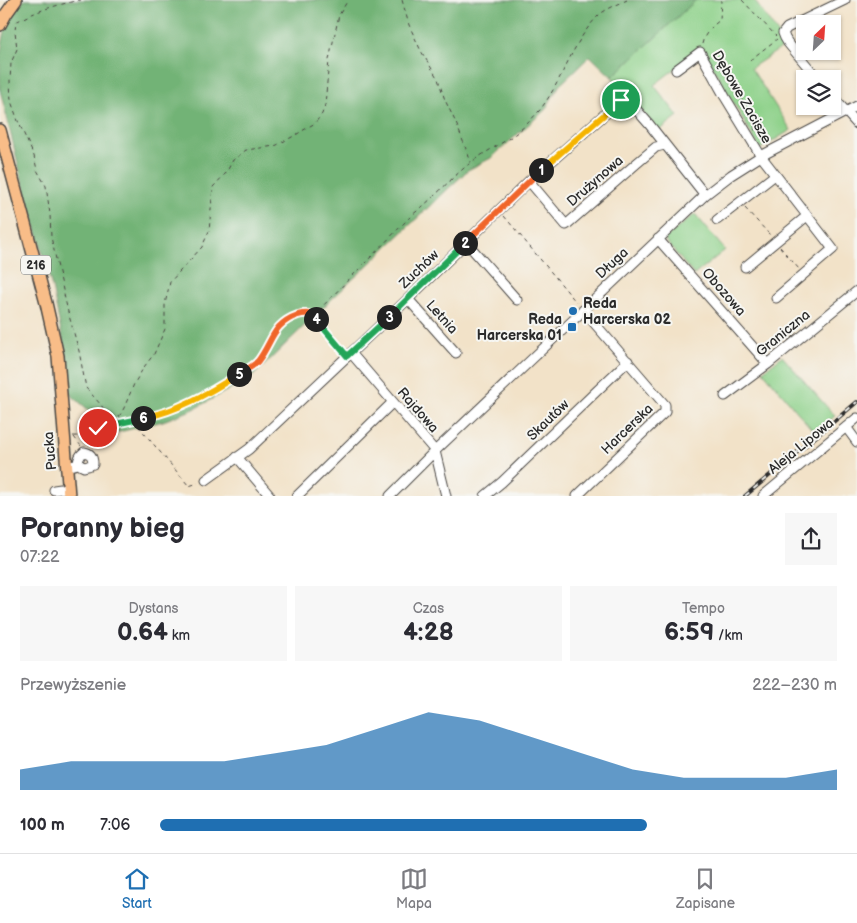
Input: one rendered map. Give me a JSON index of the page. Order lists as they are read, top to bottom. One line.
{"streets":{"main road":["216","Pucka"],"street":["Dębowe Zacisze","Drużynowa","Długa","Zuchów","Obozowa","Letnia","Graniczna","Rajdowa","Skautów","Harcerska","Aleja Lipowa"]},"crossings":[["Dębowe Zacisze","Długa"],["Drużynowa","Zuchów"],["Długa","Zuchów"],["Długa","Obozowa"],["Długa","Rajdowa"],["Długa","Harcerska"],["216","Pucka"],["Zuchów","Letnia"],["Zuchów","Rajdowa"],["Obozowa","Graniczna"],["Skautów","Harcerska"]],"places":{"other":["Reda Harcerska 02"],"transit":["Reda Harcerska 01"]},"north":"top right","page":{"pins":["1","2","3","4","5","6"],"heading":["Poranny bieg","07:22"],"stats":[["Dystans","0.64 km"],["Czas","4:28"],["Tempo","6:59 /km"]],"chart":["Przewyższenie","222–230 m"],"list":[{"name":"100 m","note":"7:06"}],"tabs":["Start","Mapa","Zapisane"]}}
